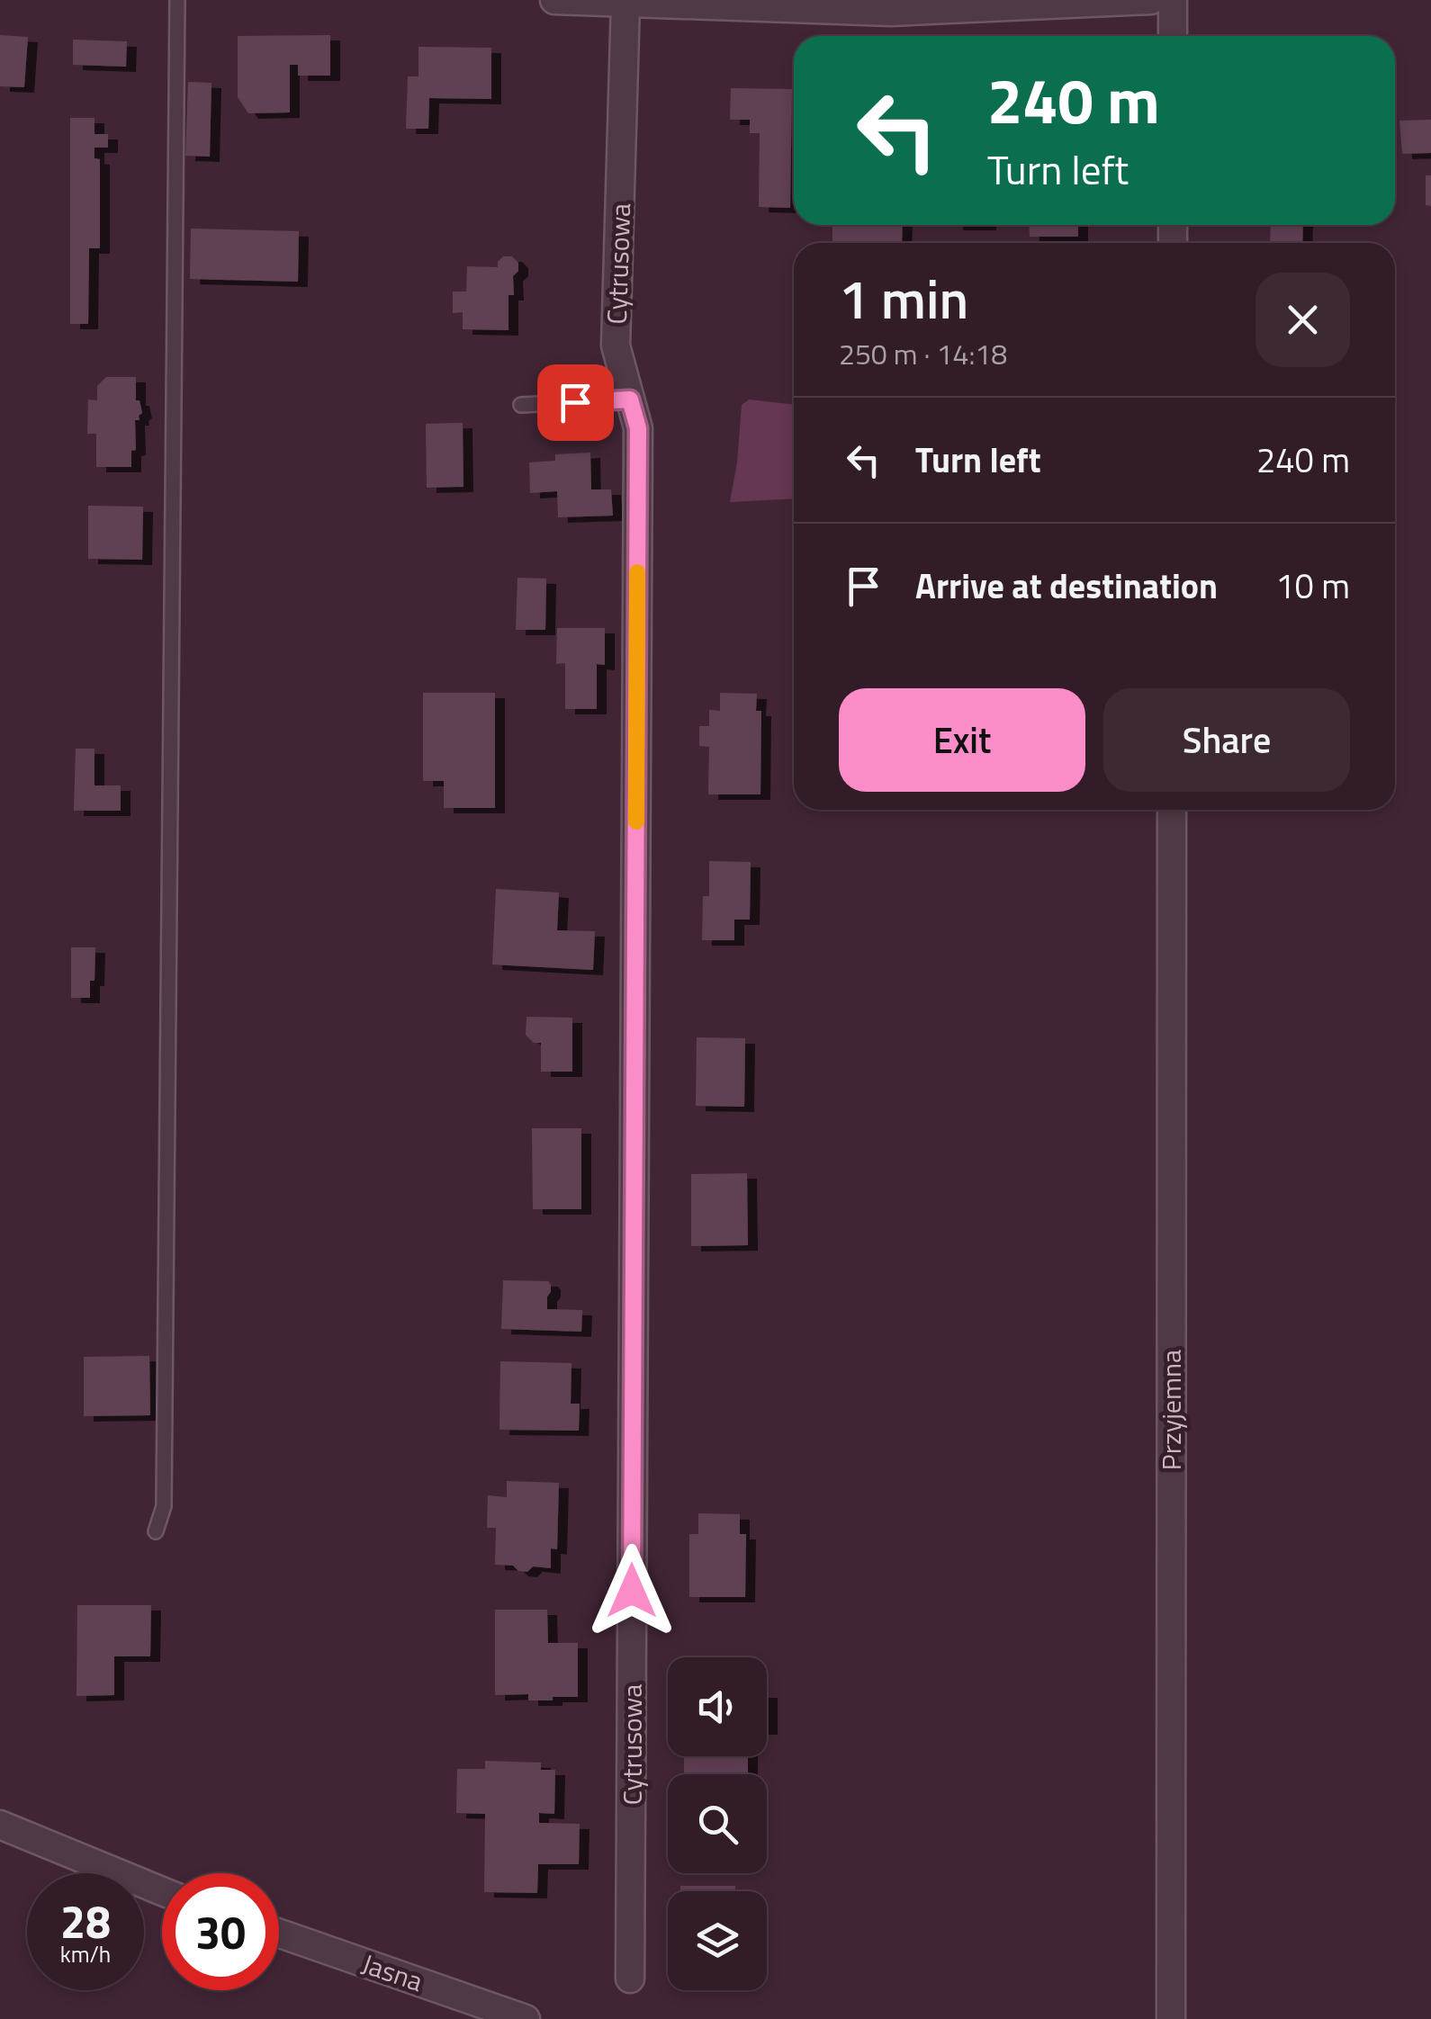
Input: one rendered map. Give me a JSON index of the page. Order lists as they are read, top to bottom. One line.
{"streets":{"street":["Cytrusowa","Przyjemna","Jasna"]},"page":{"turn":["240 m","Turn left"],"heading":["1 min","250 m · 14:18"],"list":[{"name":"Turn left","value":"240 m"},{"name":"Arrive at destination","value":"10 m"}],"buttons":["Exit","Share"],"speed":"28 km/h","limit":"30"}}
